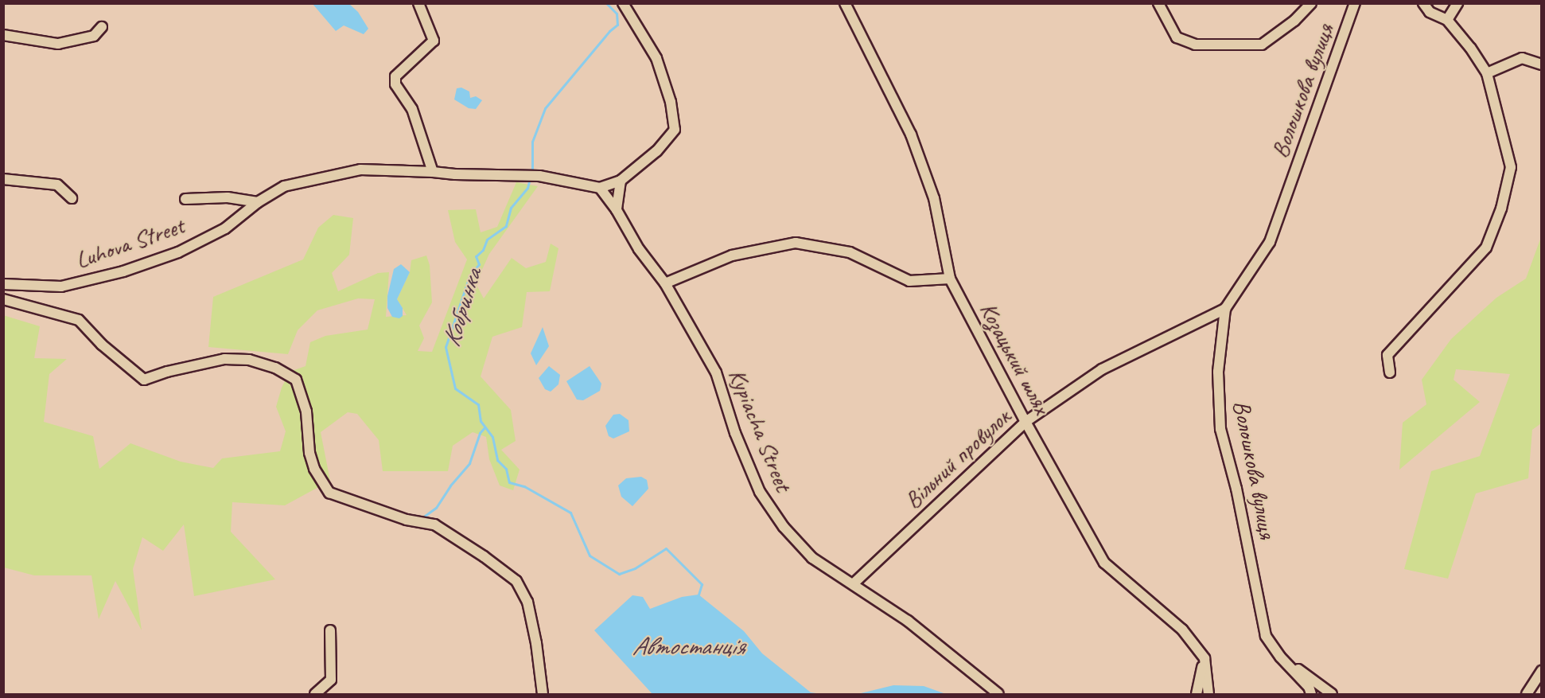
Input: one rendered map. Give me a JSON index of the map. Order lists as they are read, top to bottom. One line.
{"streets":{"street":["Волошкова вулиця","Luhova Street","Козацький шлях","Kypiacha Street","Вільний провулок"]},"crossings":[["Волошкова вулиця","Вільний провулок"],["Luhova Street","Kypiacha Street"],["Козацький шлях","Вільний провулок"],["Kypiacha Street","Вільний провулок"]],"water":["Кобринка","Автостанція"]}
